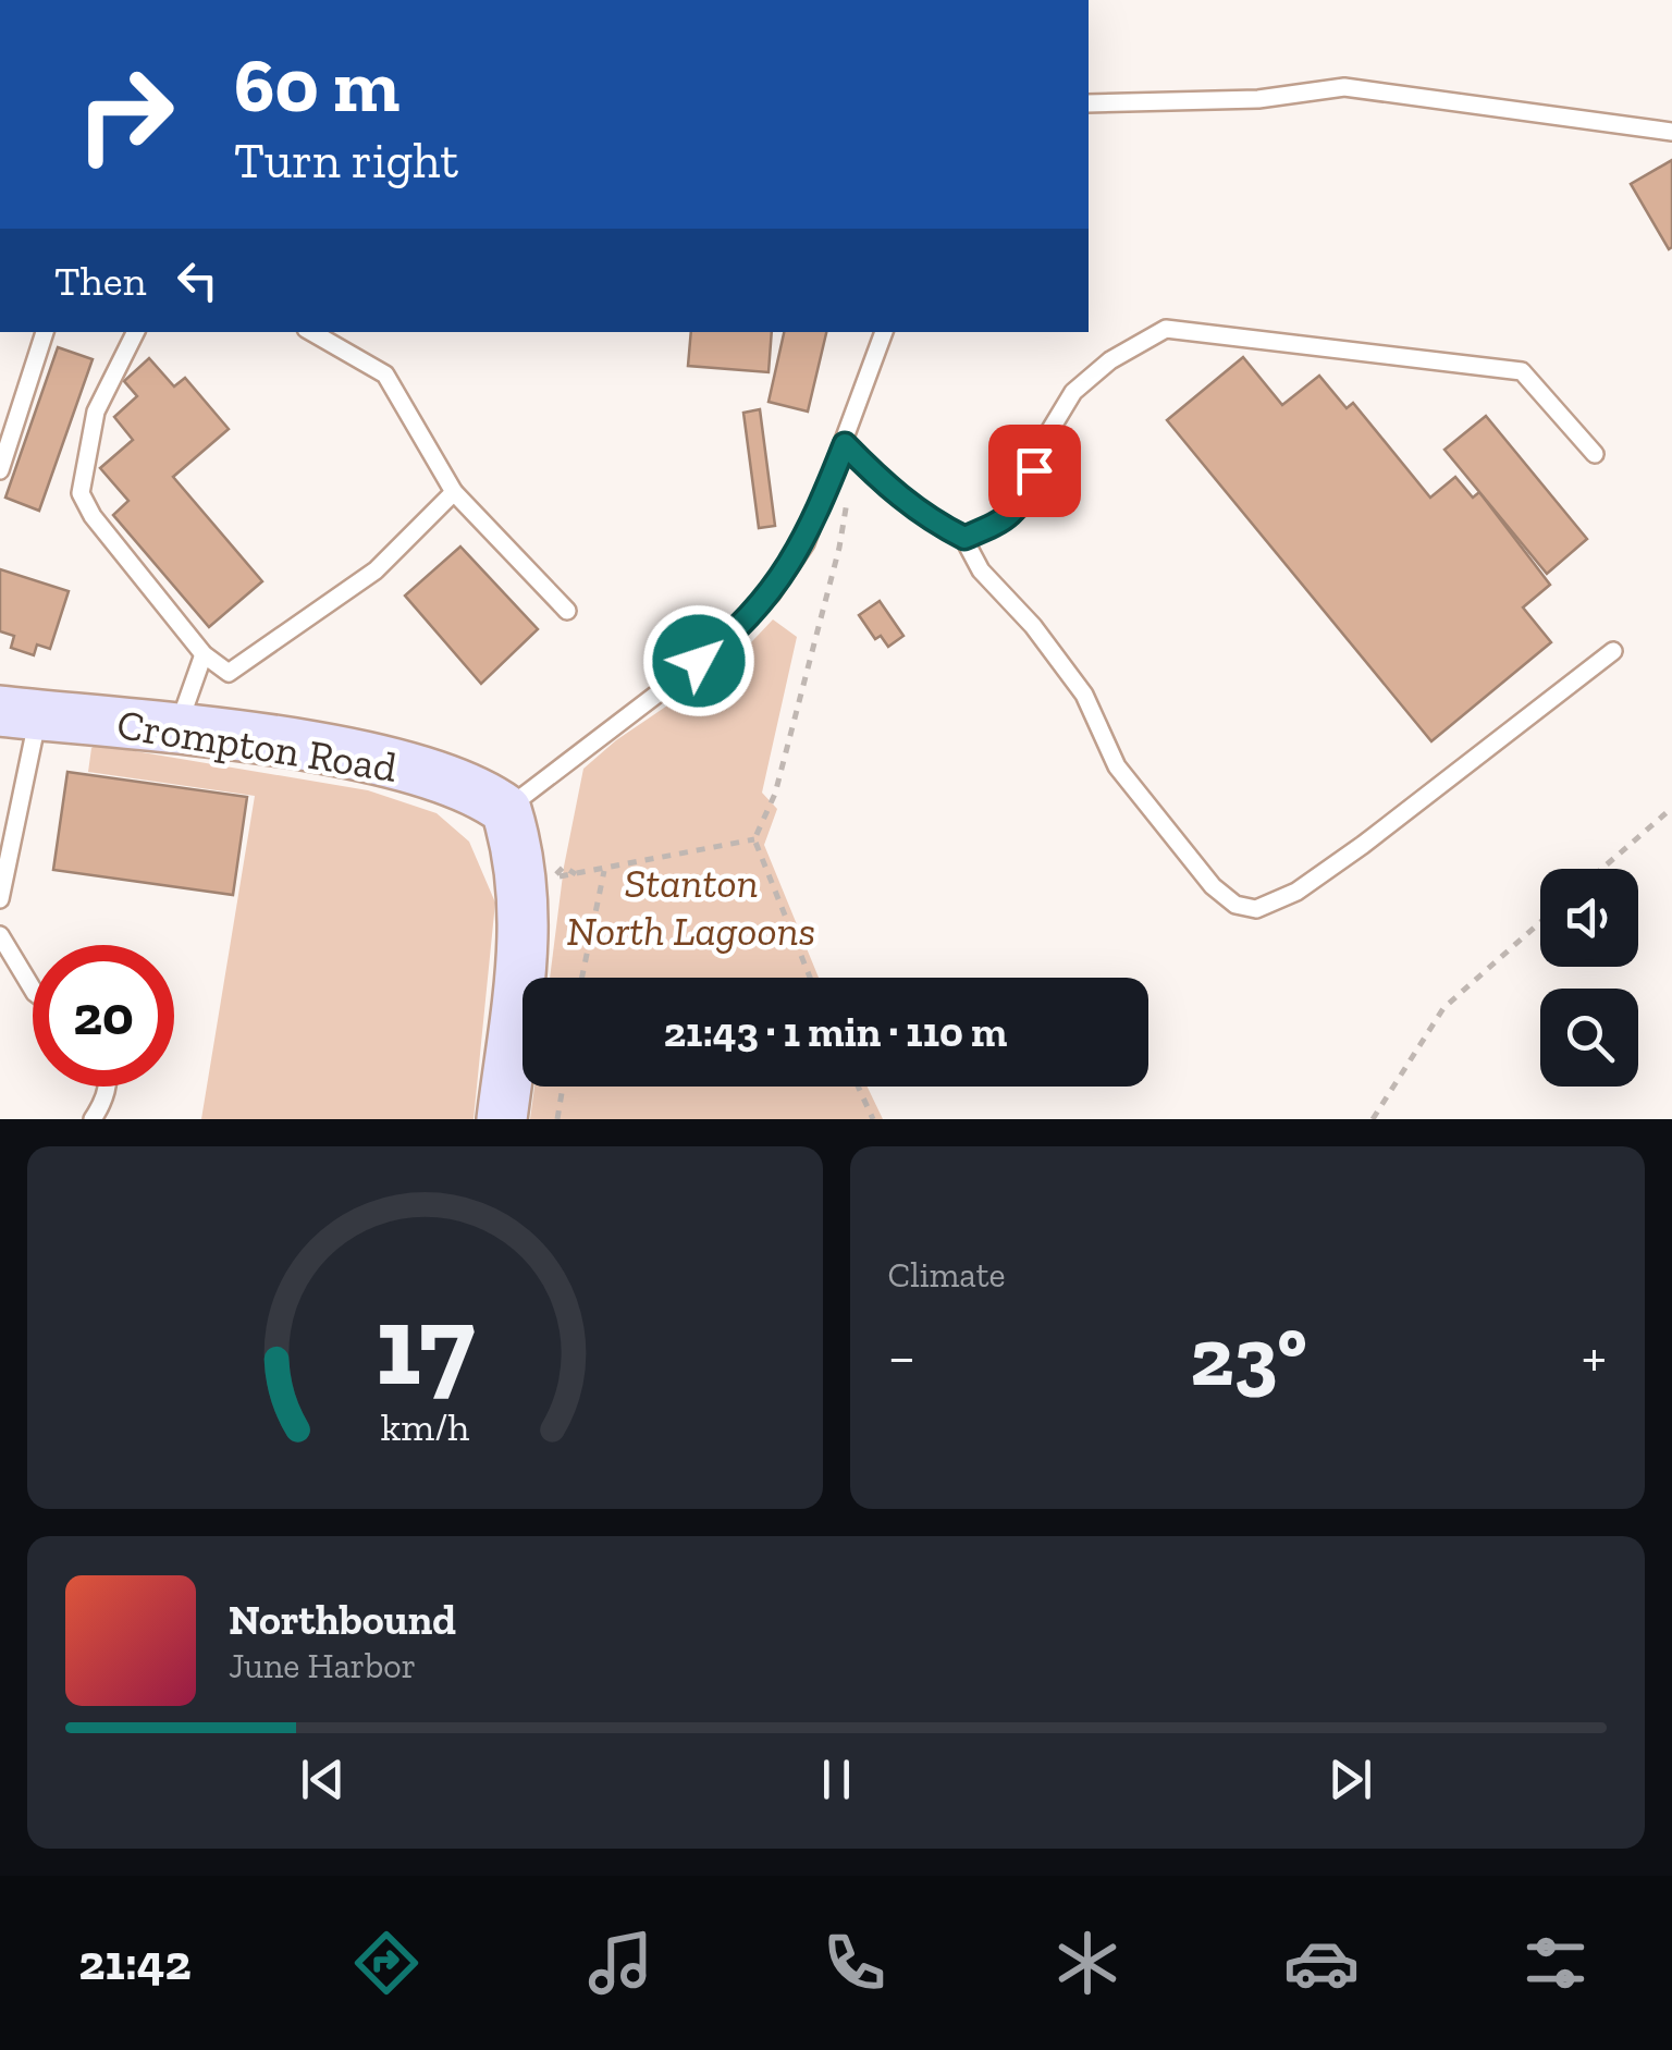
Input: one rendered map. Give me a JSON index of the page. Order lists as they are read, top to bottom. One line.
{"streets":{"street":["Crompton Road"]},"parks":["Stanton North Lagoons"],"page":{"turn":["60 m","Turn right"],"then":"Then","limit":"20","trip":"21:43 · 1 min · 110 m","tile":"Climate","heat":["−","23°","+"],"song":["Northbound","June Harbor"],"tabs":"21:42","gauge":["17","km/h"]}}
